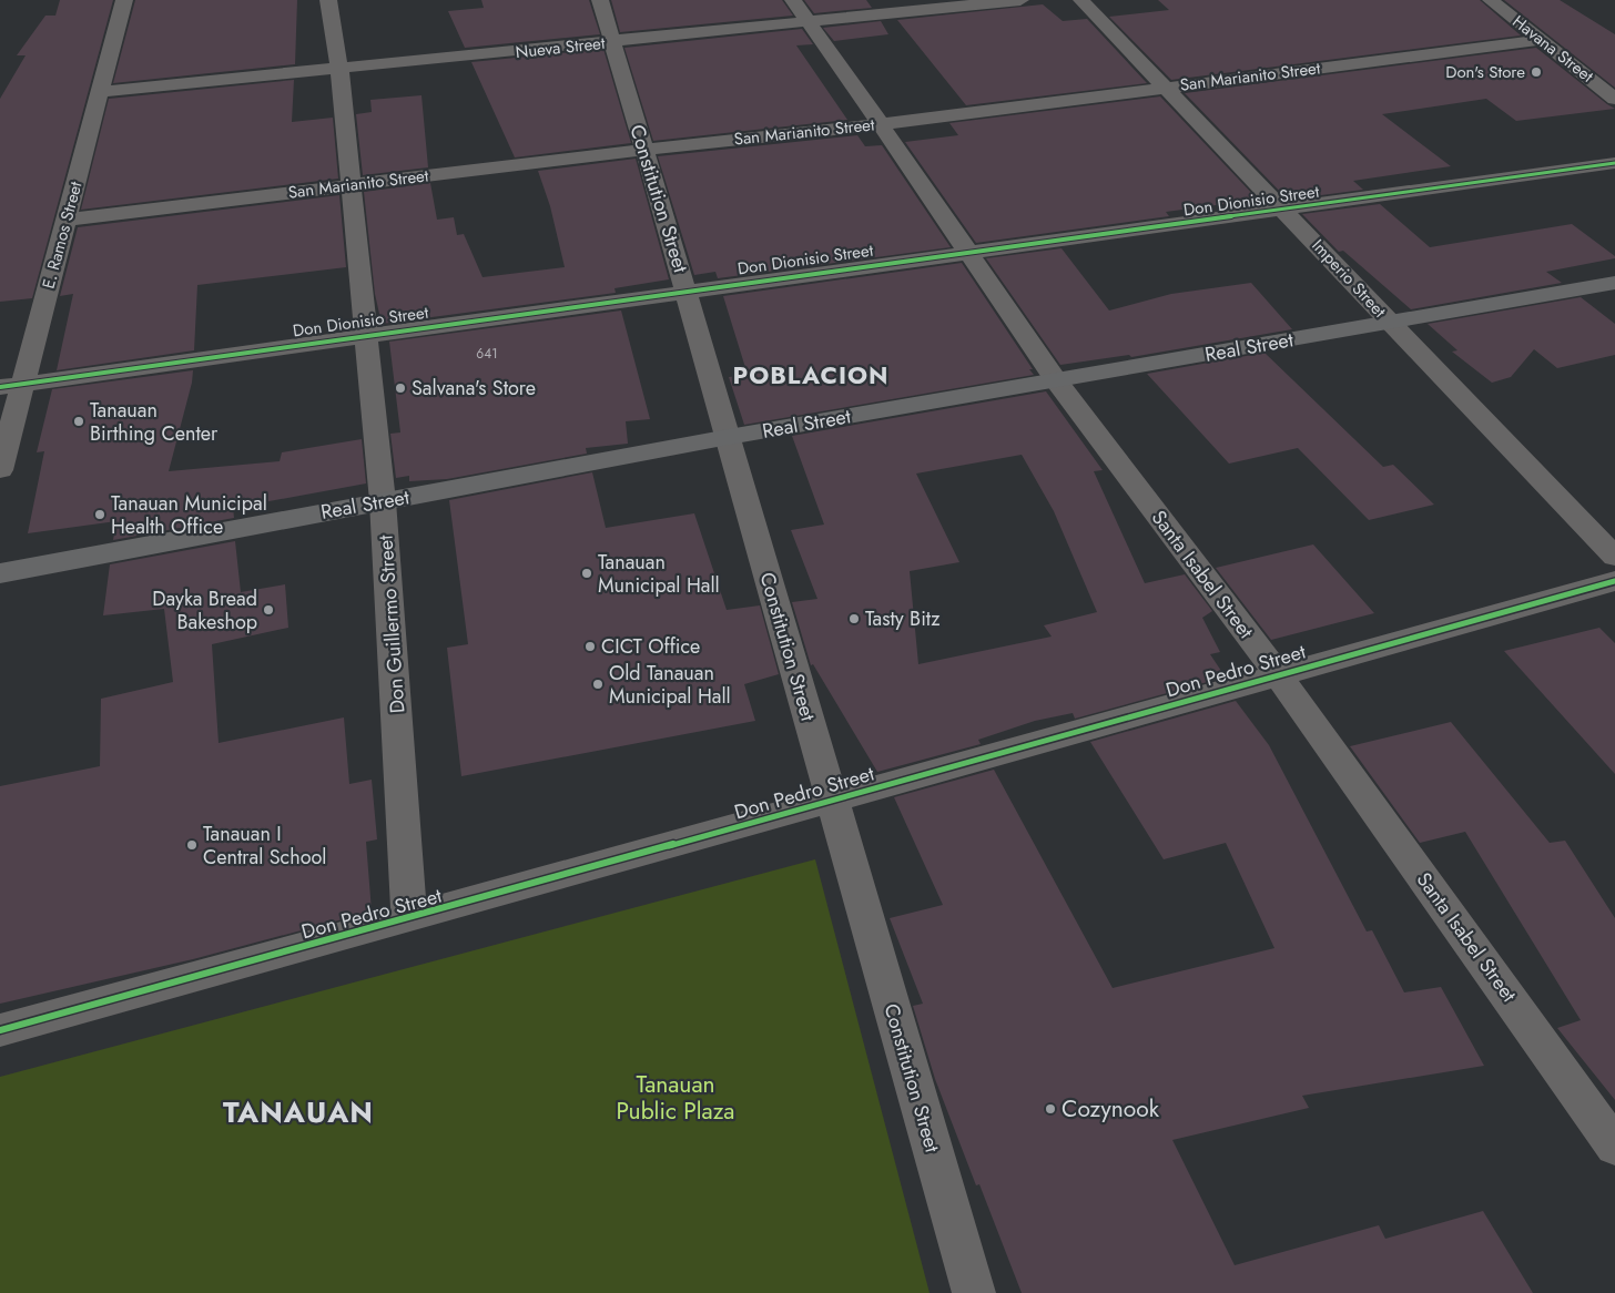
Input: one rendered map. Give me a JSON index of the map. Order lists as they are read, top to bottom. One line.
{"streets":{"main road":["Real Street"],"street":["Nueva Street","Havana Street","San Marianito Street","Constitution Street","Don Dionisio Street","E. Ramos Street","Imperio Street","Santa Isabel Street","Don Guillermo Street","Don Pedro Street"]},"crossings":[["Nueva Street","Constitution Street"],["Nueva Street","E. Ramos Street"],["Nueva Street","Santa Isabel Street"],["Nueva Street","Don Guillermo Street"],["Havana Street","San Marianito Street"],["San Marianito Street","Constitution Street"],["San Marianito Street","E. Ramos Street"],["San Marianito Street","Imperio Street"],["San Marianito Street","Santa Isabel Street"],["San Marianito Street","Don Guillermo Street"],["Constitution Street","Don Dionisio Street"],["Constitution Street","Real Street"],["Constitution Street","Don Pedro Street"],["Don Dionisio Street","E. Ramos Street"],["Don Dionisio Street","Imperio Street"],["Don Dionisio Street","Santa Isabel Street"],["Don Dionisio Street","Don Guillermo Street"],["Imperio Street","Real Street"],["Real Street","Santa Isabel Street"],["Real Street","Don Guillermo Street"],["Santa Isabel Street","Don Pedro Street"],["Don Guillermo Street","Don Pedro Street"]],"districts":["POBLACION","TANAUAN"],"parks":["Tanauan Public Plaza"],"places":["Don's Store","Salvana's Store","Tanauan Birthing Center","Tanauan Municipal Health Office","Tanauan Municipal Hall","Dayka Bread Bakeshop","Tasty Bitz","CICT Office","Old Tanauan Municipal Hall","Tanauan I Central School","Cozynook"],"house_numbers":["641"]}
